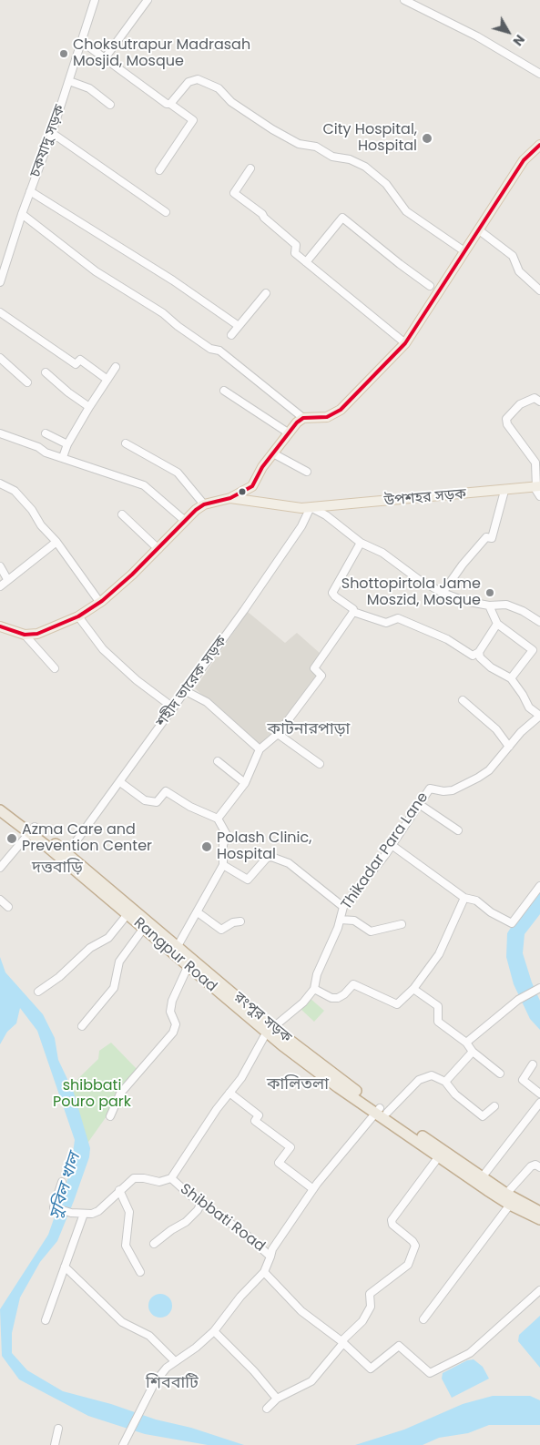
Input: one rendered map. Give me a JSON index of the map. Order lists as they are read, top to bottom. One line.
{"streets":{"highway":["Rangpur Road","রংপুর সড়ক"],"main road":["উপশহর সড়ক"],"street":["চকযাদু সড়ক","শহীদ তারেক সড়ক","Thikadar Para Lane","Shibbati Road"]},"crossings":[["উপশহর সড়ক","শহীদ তারেক সড়ক"],["শহীদ তারেক সড়ক","Rangpur Road"],["শহীদ তারেক সড়ক","রংপুর সড়ক"],["Thikadar Para Lane","Rangpur Road"],["Thikadar Para Lane","রংপুর সড়ক"],["Thikadar Para Lane","Shibbati Road"],["Rangpur Road","রংপুর সড়ক"],["Rangpur Road","Shibbati Road"],["রংপুর সড়ক","Shibbati Road"]],"districts":["কাটনারপাড়া","দত্তবাড়ি","কালিতলা","শিববাটি"],"water":["সুবিল খাল"],"parks":["shibbati Pouro park"],"places":["Choksutrapur Madrasah Mosjid, Mosque","City Hospital, Hospital","Shottopirtola Jame Moszid, Mosque","Azma Care and Prevention Center","Polash Clinic, Hospital"],"north":"bottom right"}
